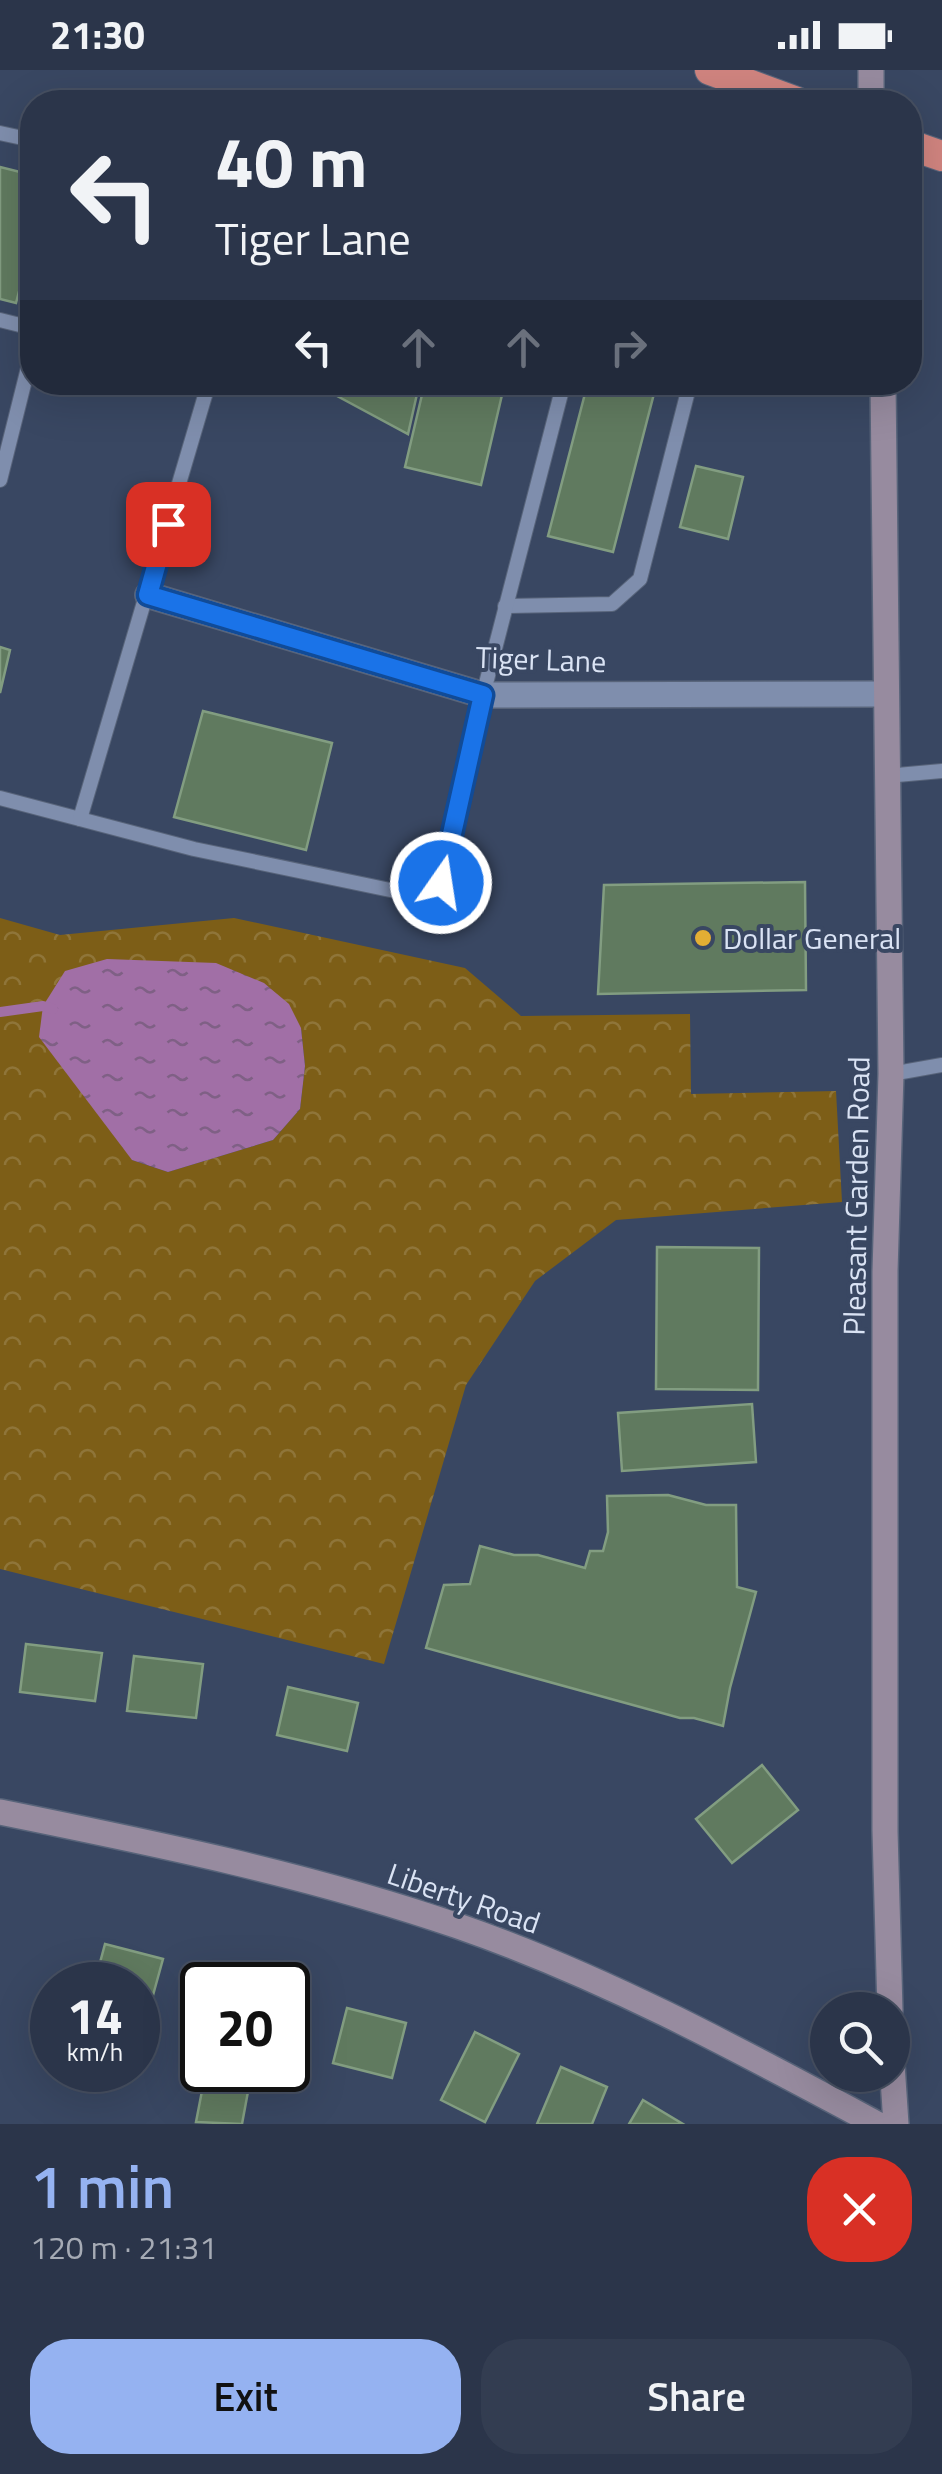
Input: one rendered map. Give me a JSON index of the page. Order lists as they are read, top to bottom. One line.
{"streets":{"street":["Tiger Lane","Pleasant Garden Road","Liberty Road"]},"crossings":[["Tiger Lane","Pleasant Garden Road"]],"places":["Dollar General"],"page":{"status":"21:30","turn":["40 m","Tiger Lane"],"speed":"14 km/h","limit":"20","heading":["1 min","120 m · 21:31"],"buttons":["Exit","Share"]}}
